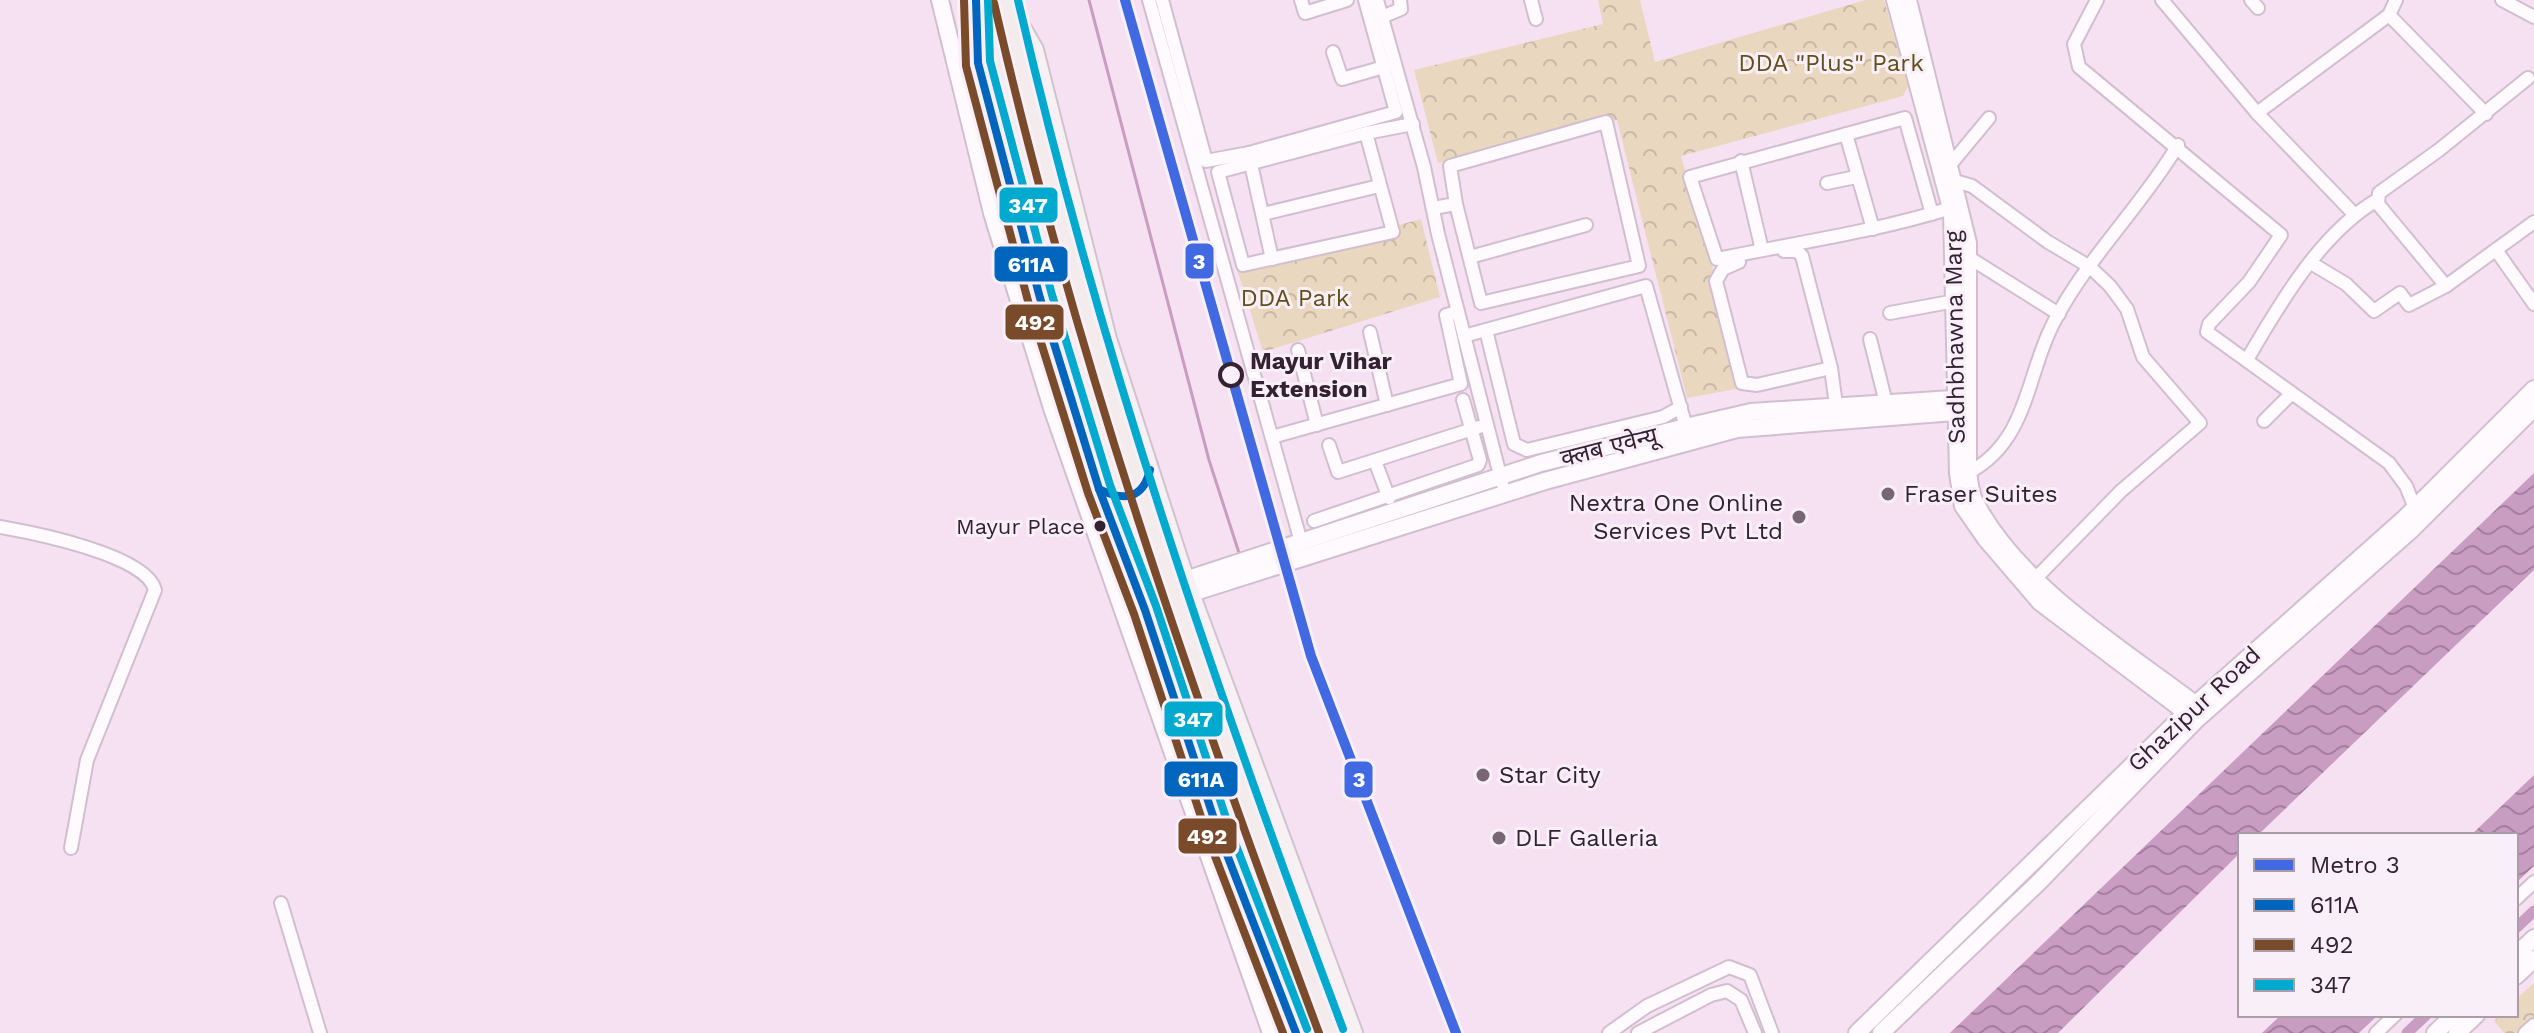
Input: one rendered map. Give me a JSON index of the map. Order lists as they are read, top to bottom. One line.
{"streets":{"street":["Sadhbhawna Marg","क्लब एवेन्यू","Ghazipur Road"]},"crossings":[["Sadhbhawna Marg","क्लब एवेन्यू"],["Sadhbhawna Marg","Ghazipur Road"]],"parks":["DDA \"Plus\" Park","DDA Park"],"places":["Mayur Vihar Extension","Fraser Suites","Nextra One Online Services Pvt Ltd","Mayur Place","Star City","DLF Galleria"],"lines":["metro line 3","transit line 611A","transit line 492","transit line 347"],"legend":["Metro 3","611A","492","347"]}
